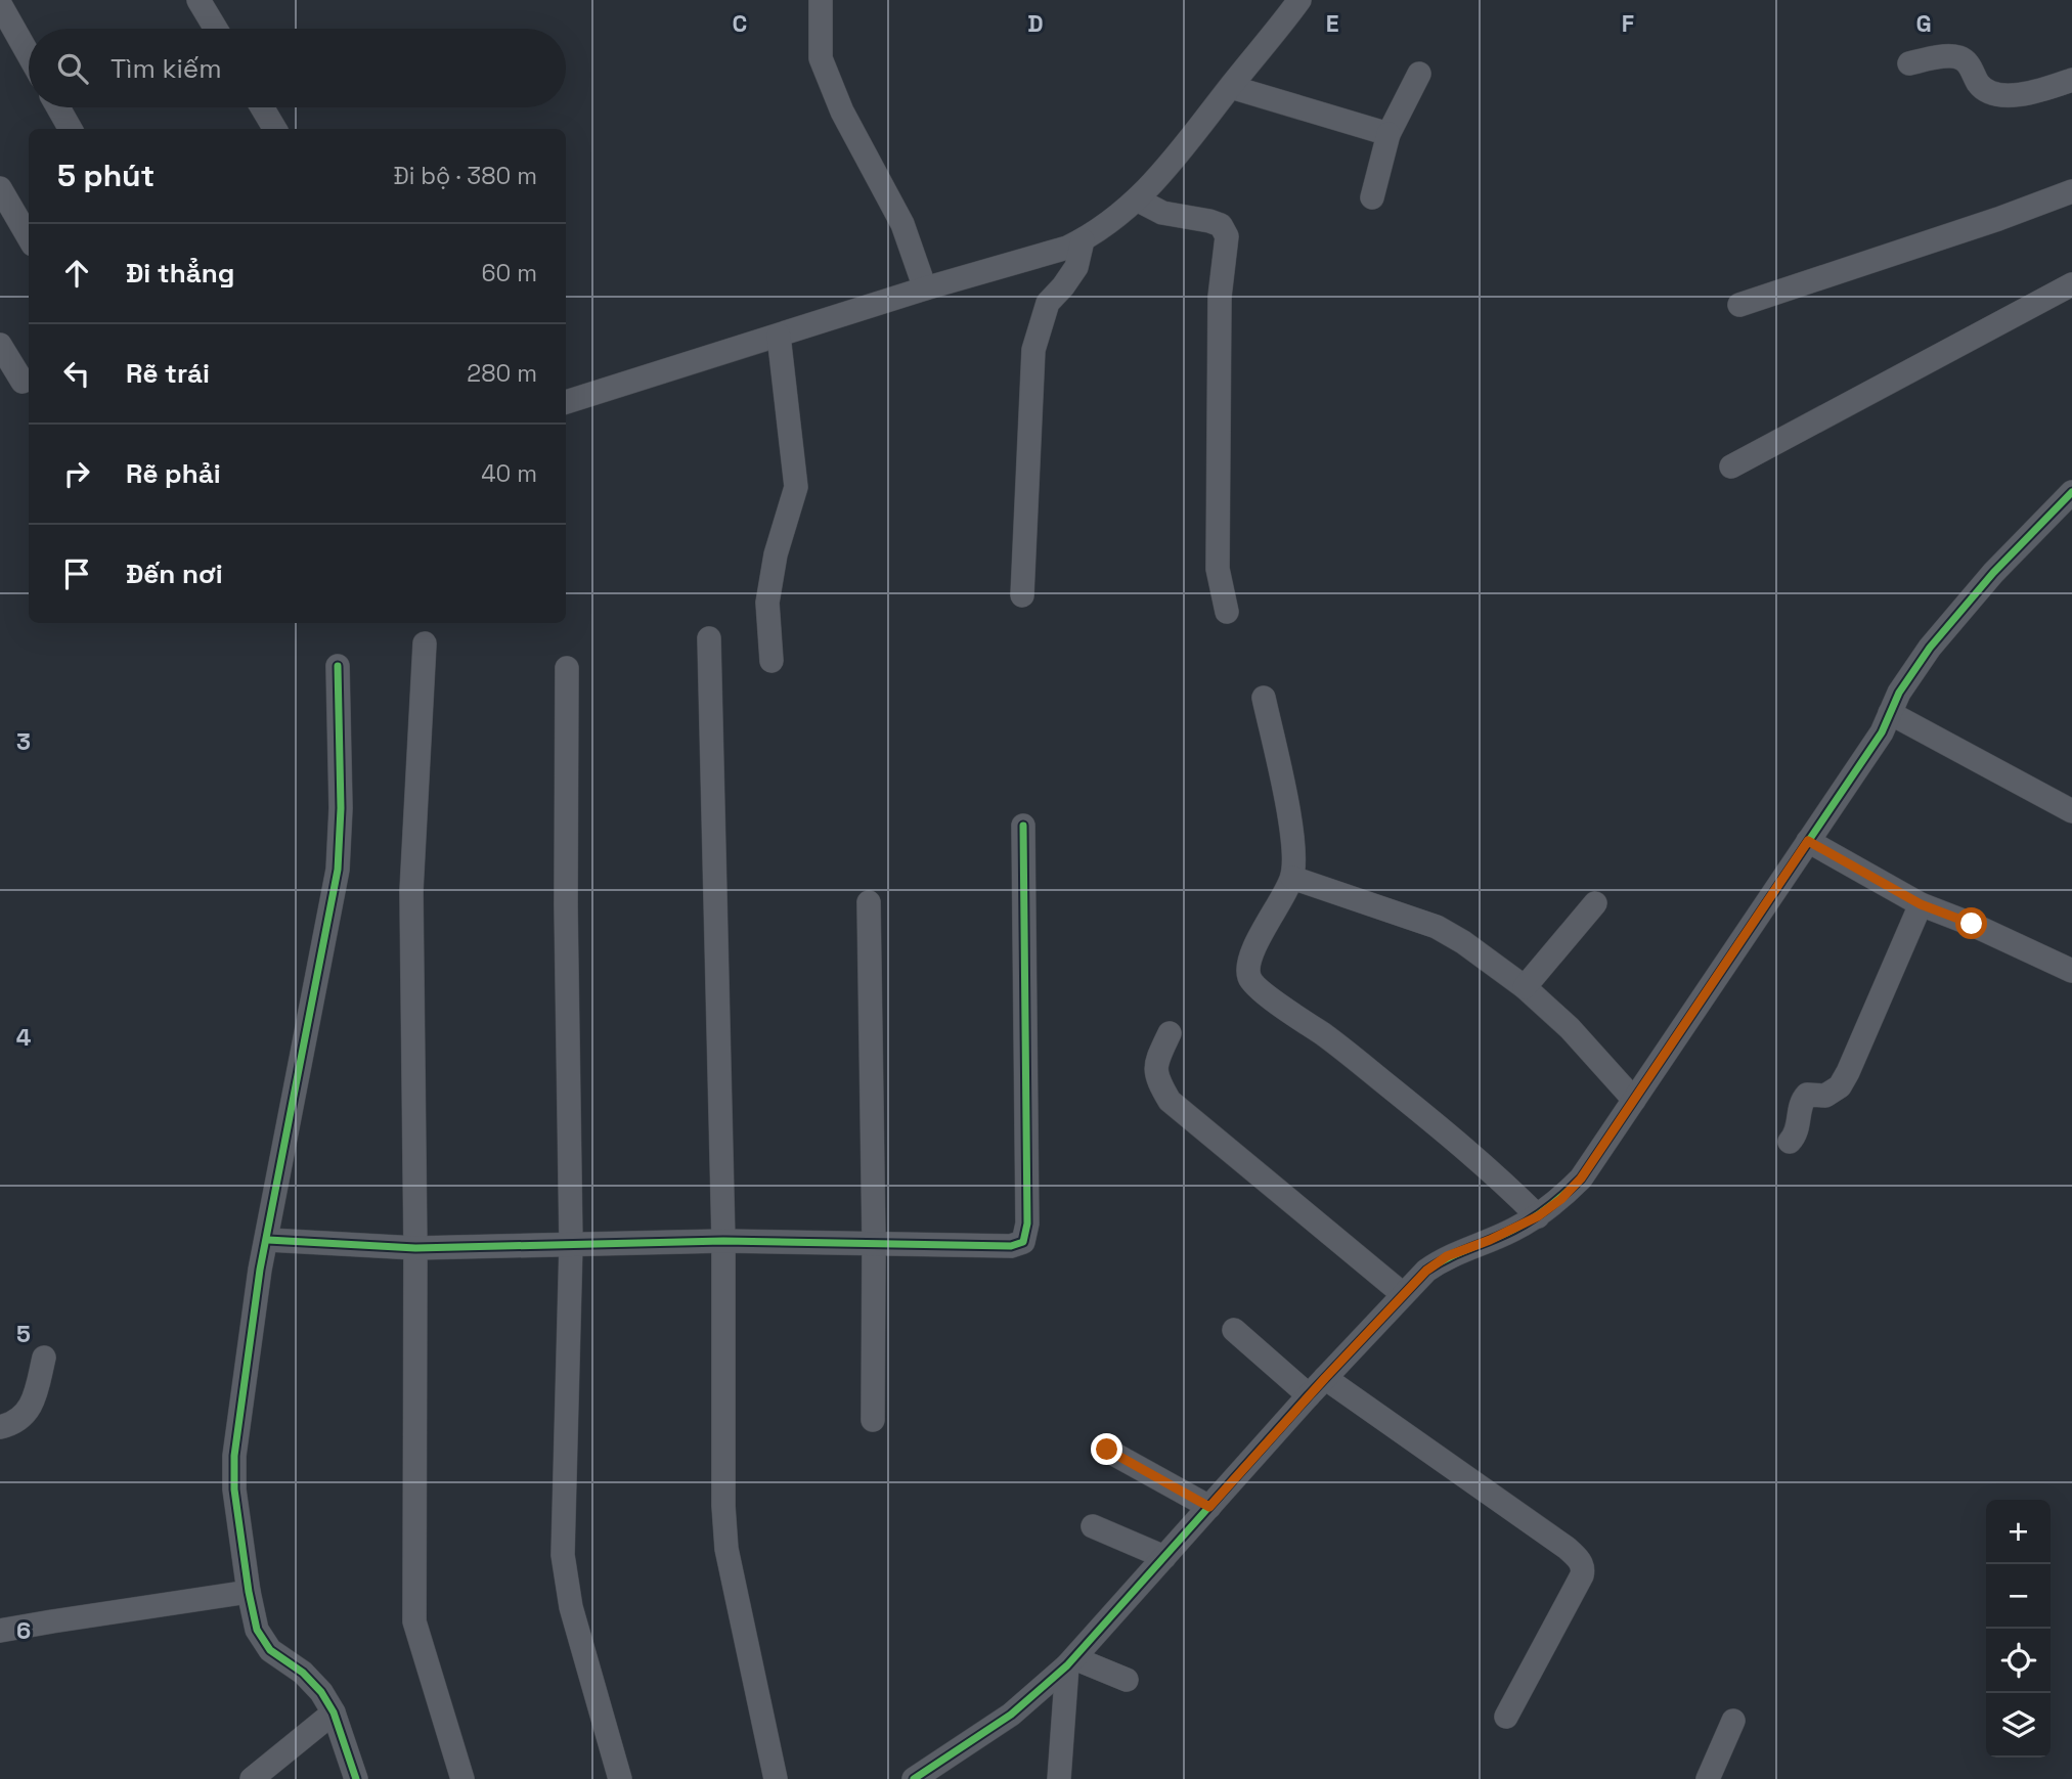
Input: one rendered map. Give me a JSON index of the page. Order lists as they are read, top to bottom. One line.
{"page":{"search":"Tìm kiếm","heading":["5 phút","Đi bộ · 380 m"],"list":[["Đi thẳng","60 m"],["Rẽ trái","280 m"],["Rẽ phải","40 m"],"Đến nơi"],"map_buttons":["+","−"]},"grid":{"columns":["C","D","E","F","G"],"rows":["3","4","5","6"]}}
